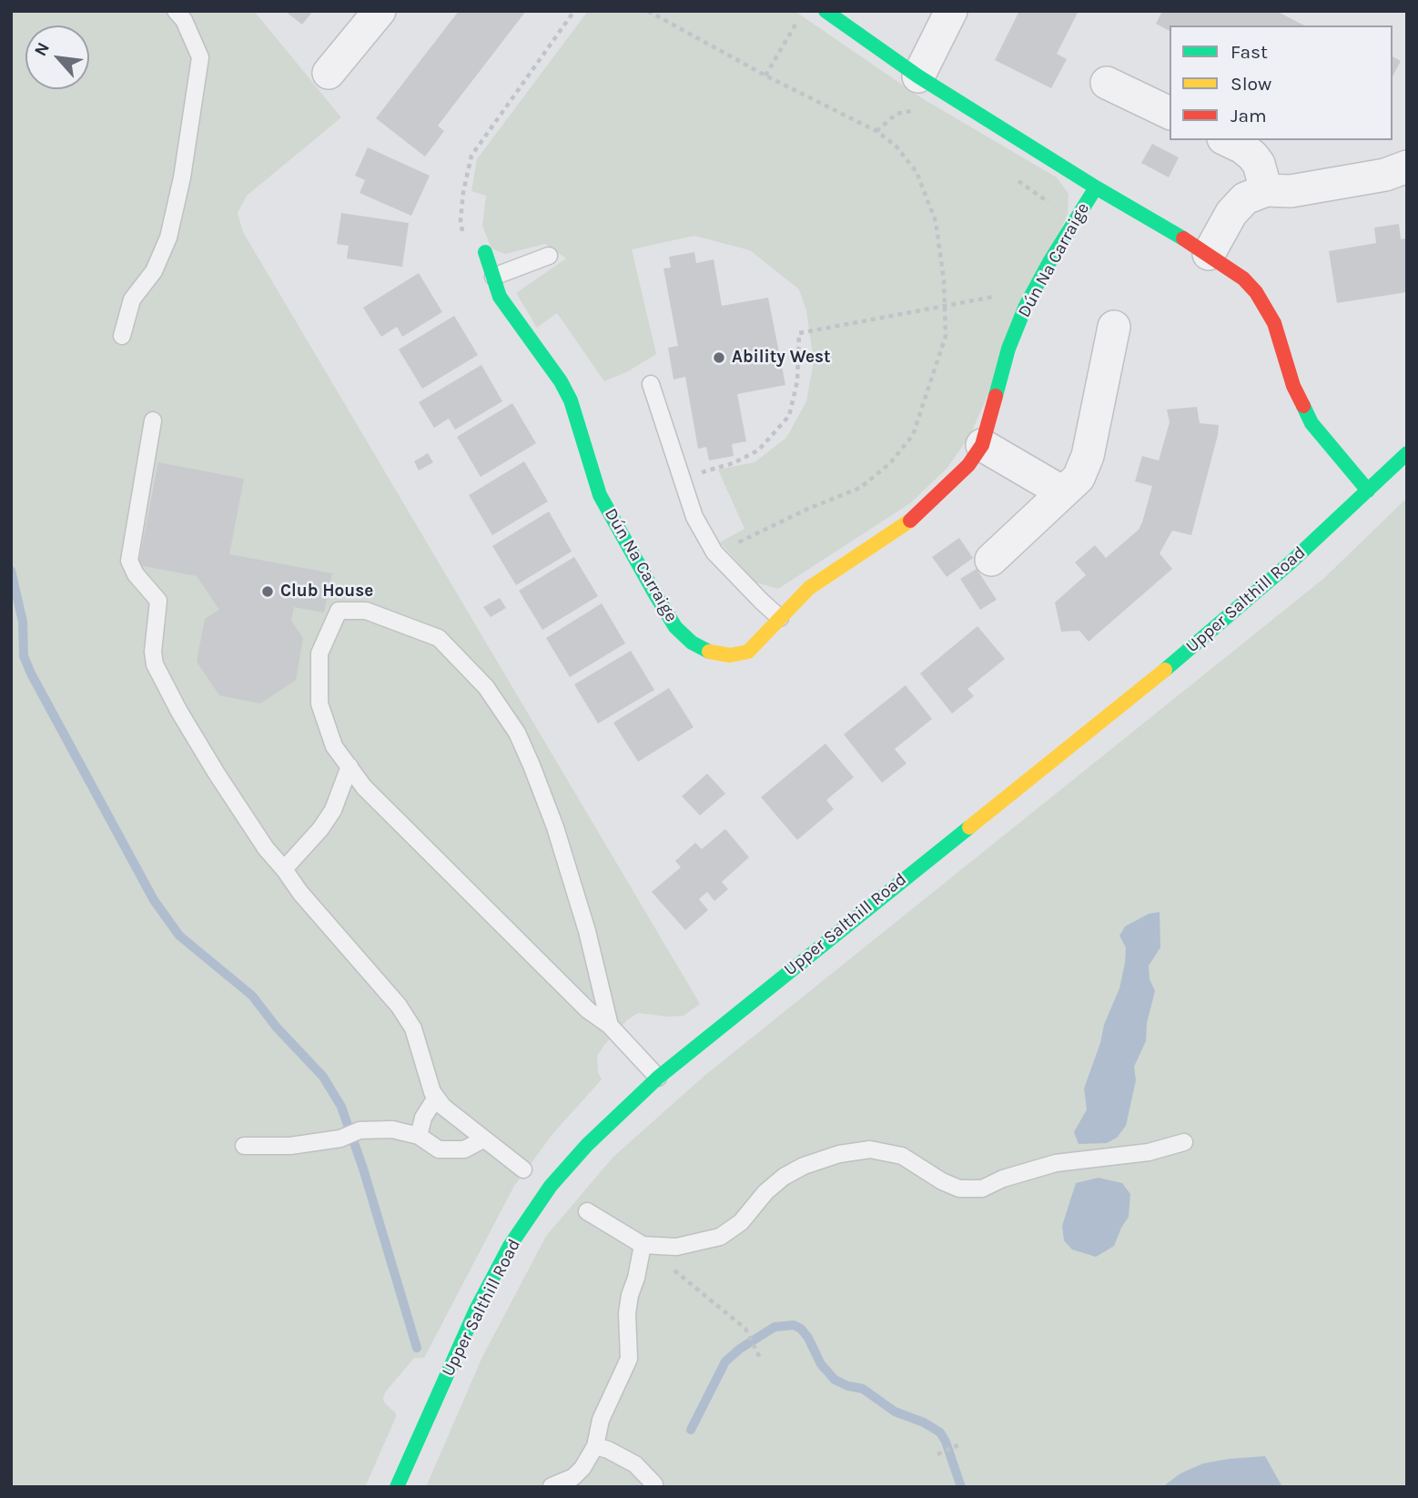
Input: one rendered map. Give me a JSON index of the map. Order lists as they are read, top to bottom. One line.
{"streets":{"street":["Dún Na Carraige","Upper Salthill Road"]},"crossings":[["Dún Na Carraige","Upper Salthill Road"]],"places":["Ability West","Club House"],"legend":["Fast","Slow","Jam"],"north":"top left"}
